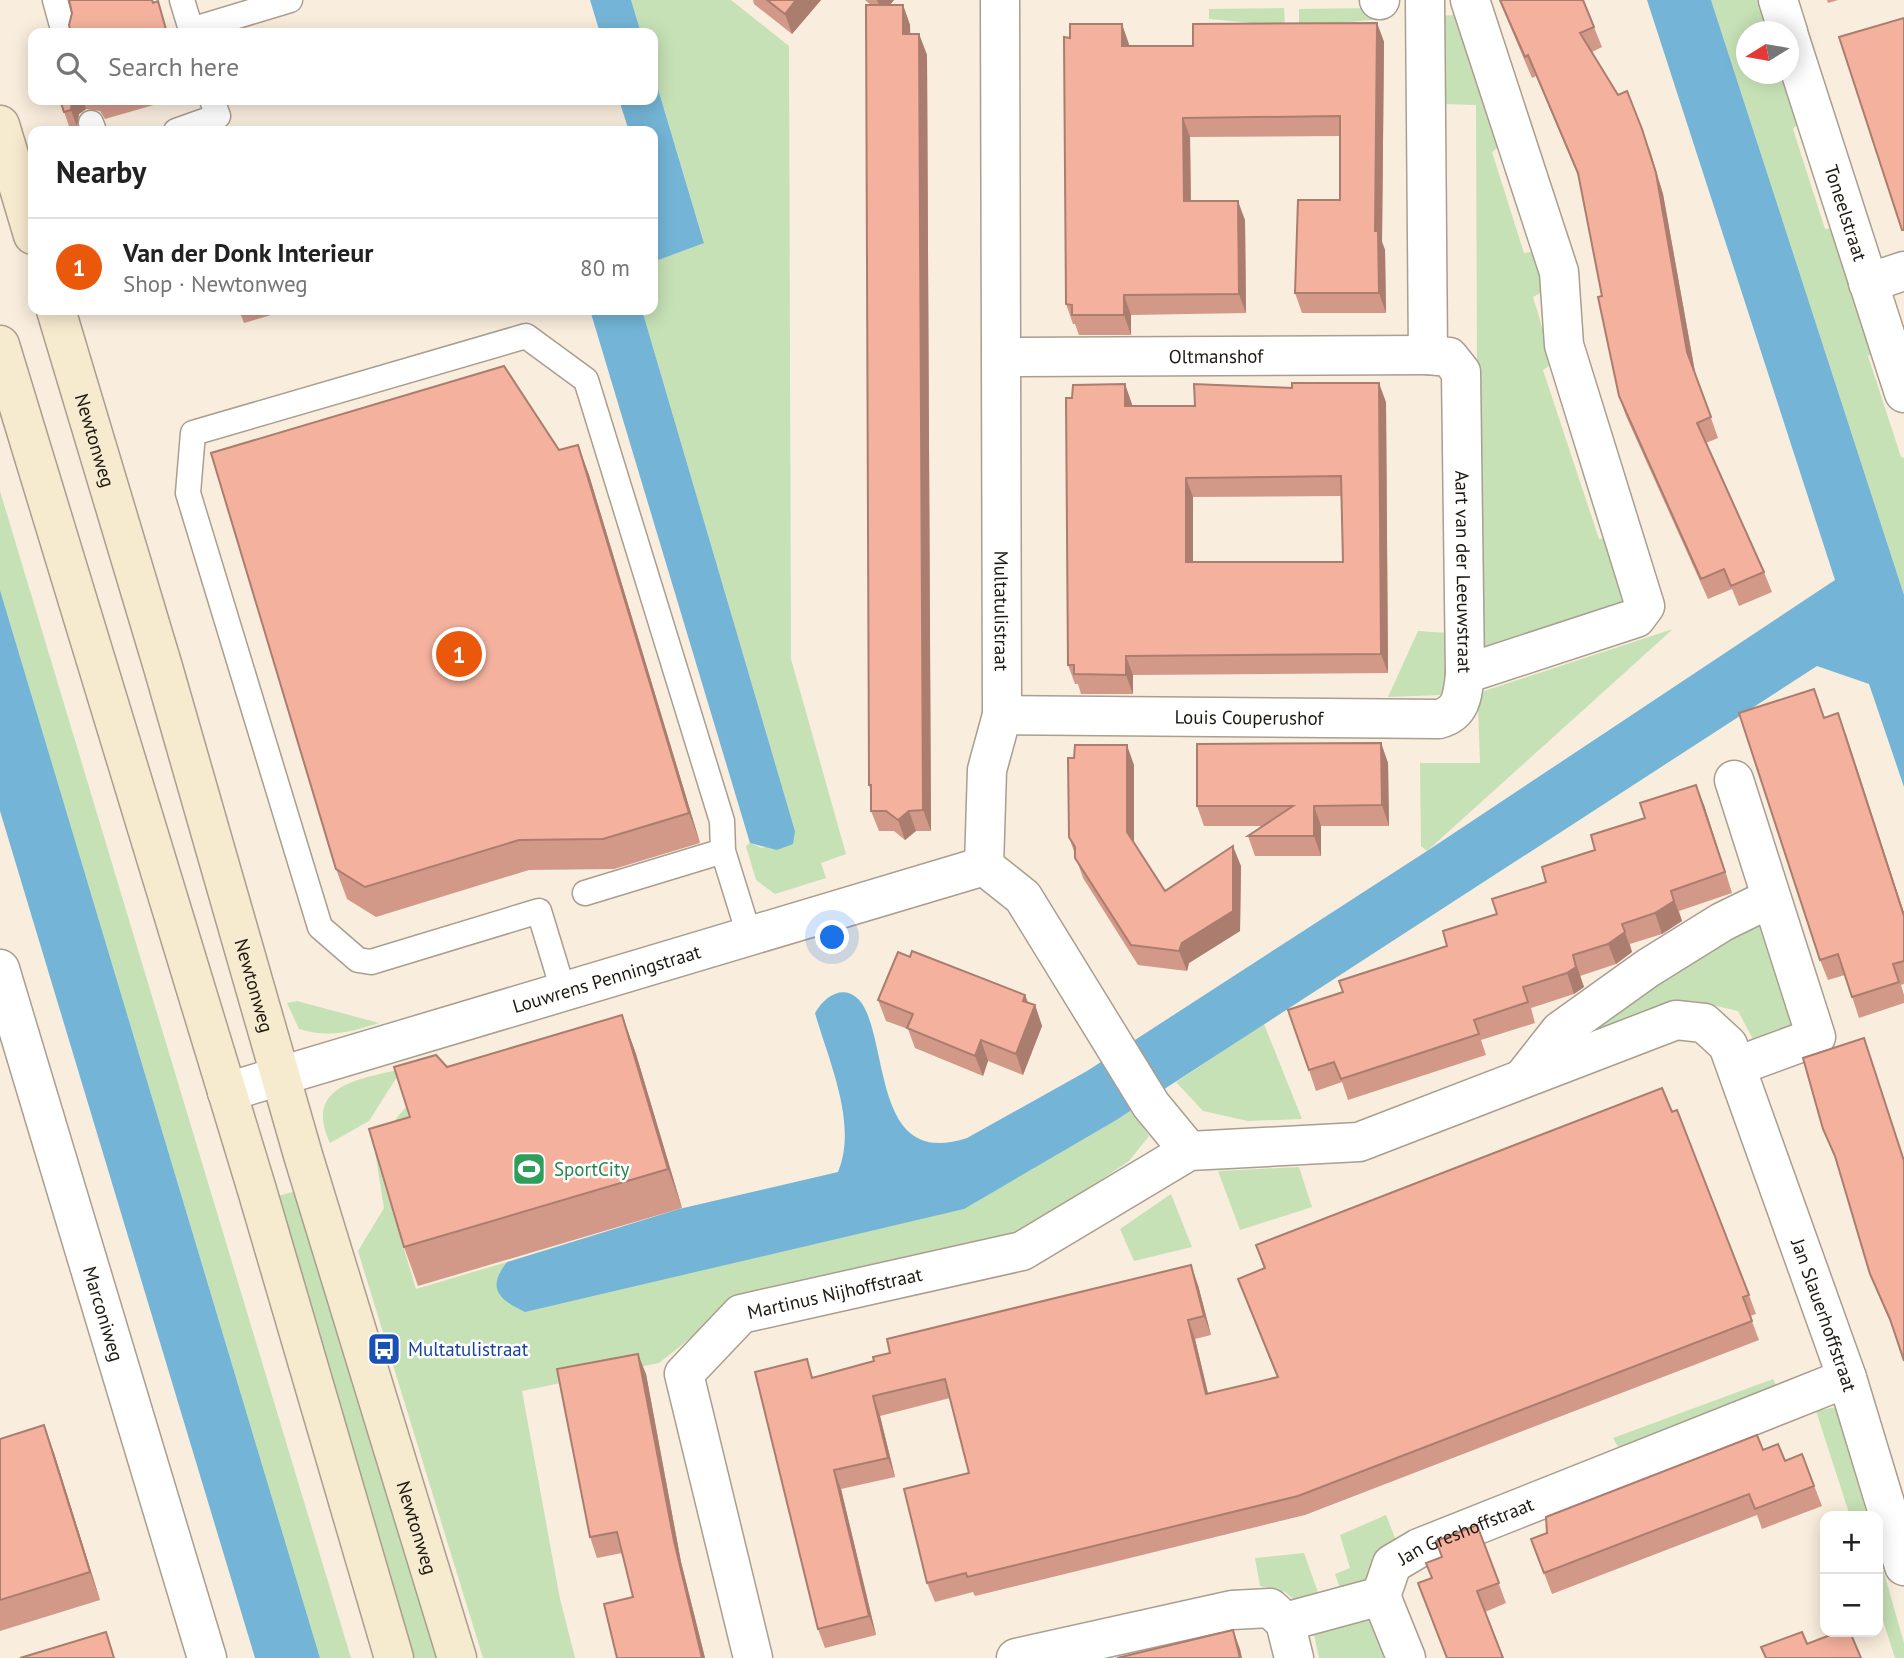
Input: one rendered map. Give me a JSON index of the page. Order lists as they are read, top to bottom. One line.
{"streets":{"main road":["Newtonweg"],"street":["Toneelstraat","Oltmanshof","Aart van der Leeuwstraat","Multatulistraat","Louis Couperushof","Louwrens Penningstraat","Martinus Nijhoffstraat","Marconiweg","Jan Slauerhoffstraat","Jan Greshoffstraat"]},"crossings":[["Oltmanshof","Aart van der Leeuwstraat"],["Oltmanshof","Multatulistraat"],["Newtonweg","Louwrens Penningstraat"],["Aart van der Leeuwstraat","Louis Couperushof"],["Multatulistraat","Louis Couperushof"],["Multatulistraat","Louwrens Penningstraat"],["Martinus Nijhoffstraat","Jan Slauerhoffstraat"],["Jan Slauerhoffstraat","Jan Greshoffstraat"]],"places":{"sports":["SportCity"],"bus stop":["Multatulistraat"]},"north":"left","page":{"search":"Search here","heading":"Nearby","list":[{"mark":"1","name":"Van der Donk Interieur","note":"Shop · Newtonweg","value":"80 m"}],"pins":"1","map_buttons":["+","−"]}}
